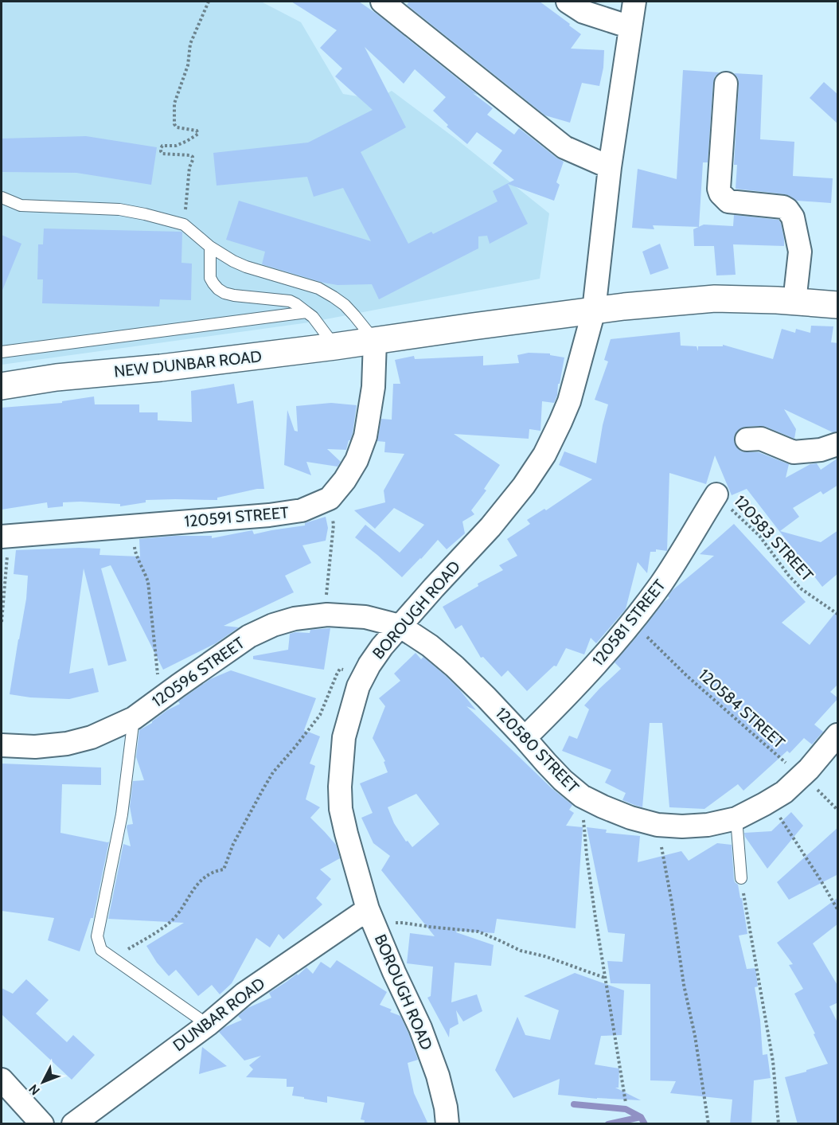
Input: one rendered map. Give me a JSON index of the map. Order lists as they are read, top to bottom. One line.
{"streets":{"street":["NEW DUNBAR ROAD","120591 STREET","BOROUGH ROAD","120581 STREET","120596 STREET","120580 STREET","DUNBAR ROAD"],"path":["120583 STREET","120584 STREET"]},"crossings":[["NEW DUNBAR ROAD","120591 STREET"],["NEW DUNBAR ROAD","BOROUGH ROAD"],["120583 STREET","120581 STREET"],["BOROUGH ROAD","120596 STREET"],["BOROUGH ROAD","120580 STREET"],["BOROUGH ROAD","DUNBAR ROAD"],["120581 STREET","120584 STREET"],["120581 STREET","120580 STREET"],["120596 STREET","120580 STREET"],["120584 STREET","120580 STREET"]],"north":"bottom left"}
